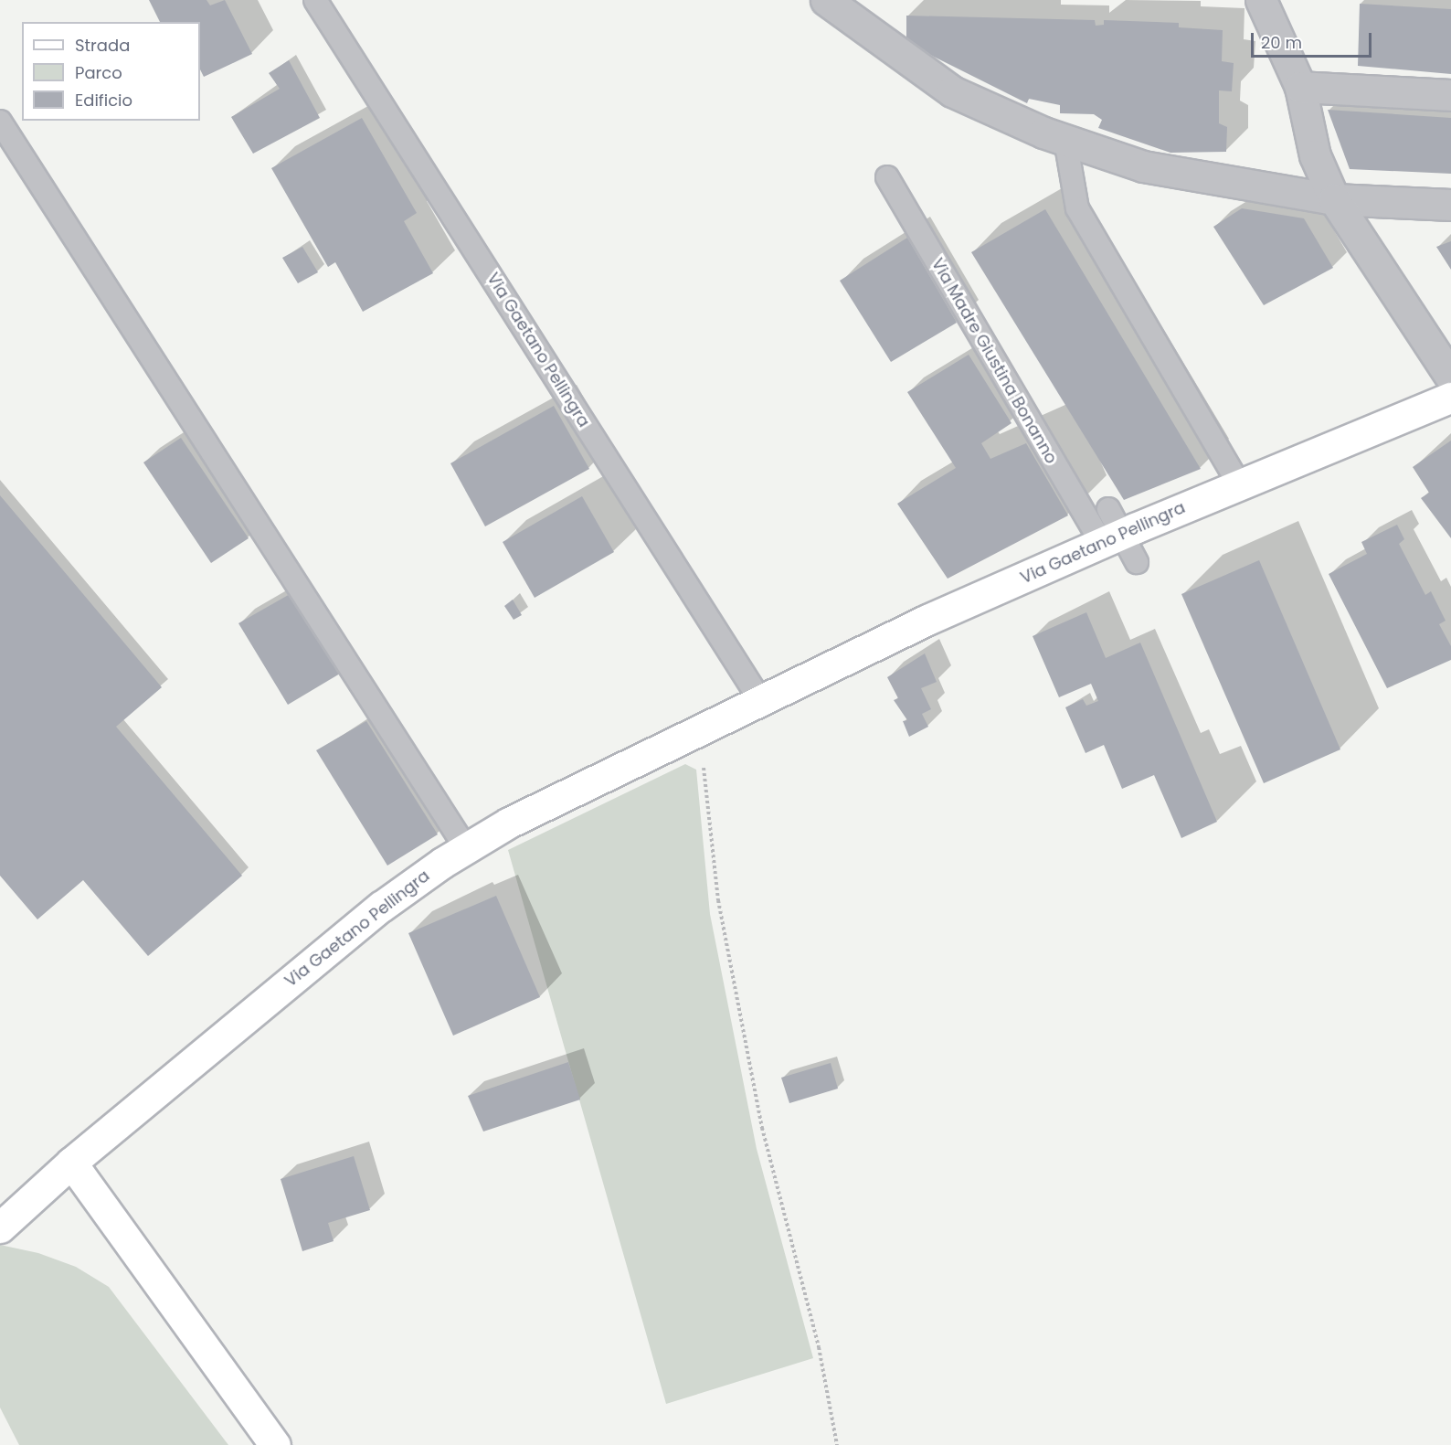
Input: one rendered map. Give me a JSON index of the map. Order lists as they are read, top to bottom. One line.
{"streets":{"street":["Via Gaetano Pellingra"],"lane":["Via Madre Giustina Bonanno"]},"crossings":[["Via Gaetano Pellingra","Via Madre Giustina Bonanno"]],"legend":["Strada","Parco","Edificio"],"scale_bar":"20 m"}
